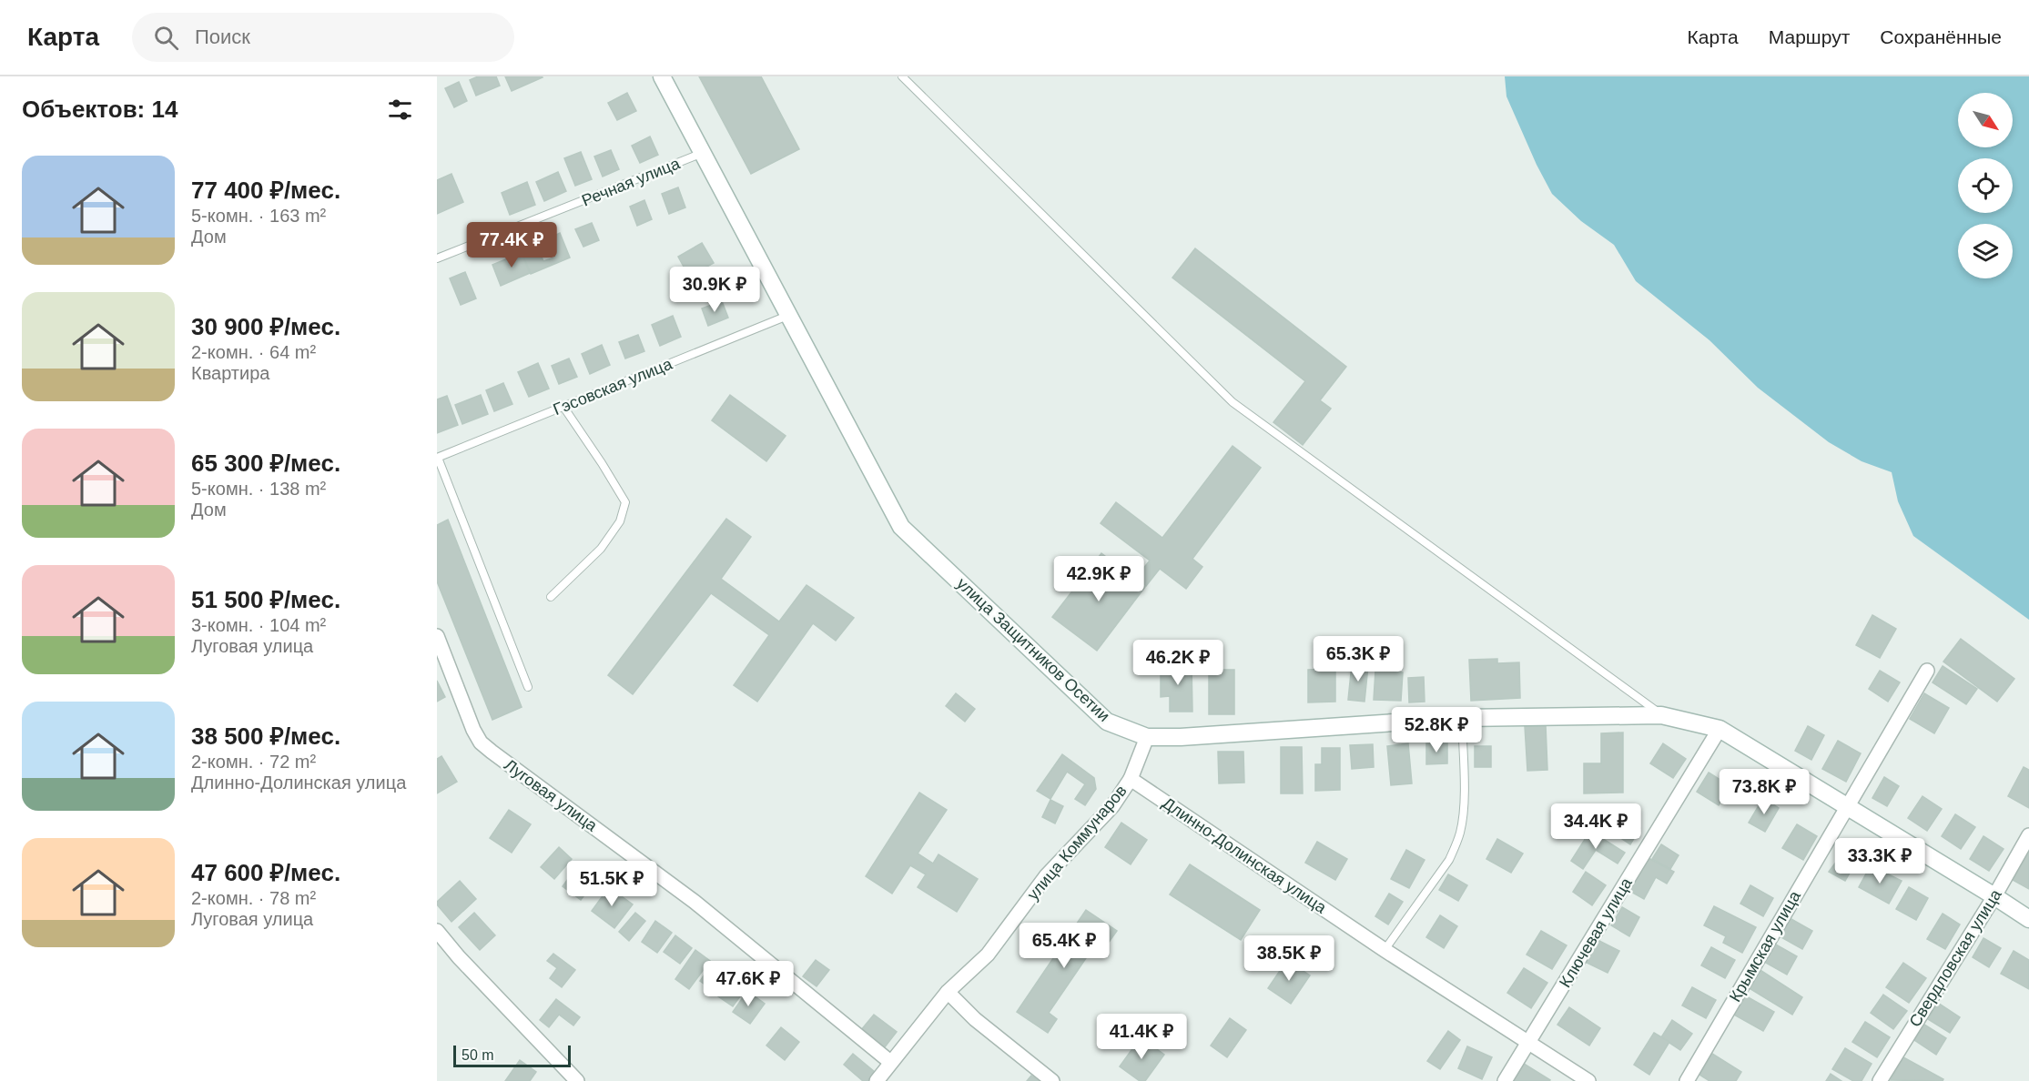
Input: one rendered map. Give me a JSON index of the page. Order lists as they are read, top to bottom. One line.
{"streets":{"street":["улица Защитников Осетии","Луговая улица","улица Коммунаров","Длинно-Долинская улица","Ключевая улица","Крымская улица","Свердловская улица"],"lane":["Речная улица","Гэсовская улица"]},"crossings":[["Речная улица","улица Защитников Осетии"],["Гэсовская улица","улица Защитников Осетии"],["улица Защитников Осетии","Ключевая улица"],["улица Защитников Осетии","Крымская улица"],["улица Защитников Осетии","Свердловская улица"],["Луговая улица","улица Коммунаров"],["улица Коммунаров","Длинно-Долинская улица"],["Длинно-Долинская улица","Ключевая улица"]],"scale_bar":"50 m","north":"bottom right","page":{"header":"Карта","search":"Поиск","nav":["Карта","Маршрут","Сохранённые"],"heading":"Объектов: 14","list":[{"name":"77 400 ₽/мес.","note":"5-комн. · 163 m² · Дом"},{"name":"30 900 ₽/мес.","note":"2-комн. · 64 m² · Квартира"},{"name":"65 300 ₽/мес.","note":"5-комн. · 138 m² · Дом"},{"name":"51 500 ₽/мес.","note":"3-комн. · 104 m² · Луговая улица"},{"name":"38 500 ₽/мес.","note":"2-комн. · 72 m² · Длинно-Долинская улица"},{"name":"47 600 ₽/мес.","note":"2-комн. · 78 m² · Луговая улица"}],"price":["77.4K ₽","30.9K ₽","42.9K ₽","65.3K ₽","46.2K ₽","52.8K ₽","73.8K ₽","34.4K ₽","33.3K ₽","51.5K ₽","65.4K ₽","38.5K ₽","47.6K ₽","41.4K ₽"],"scale":"50 m"}}
